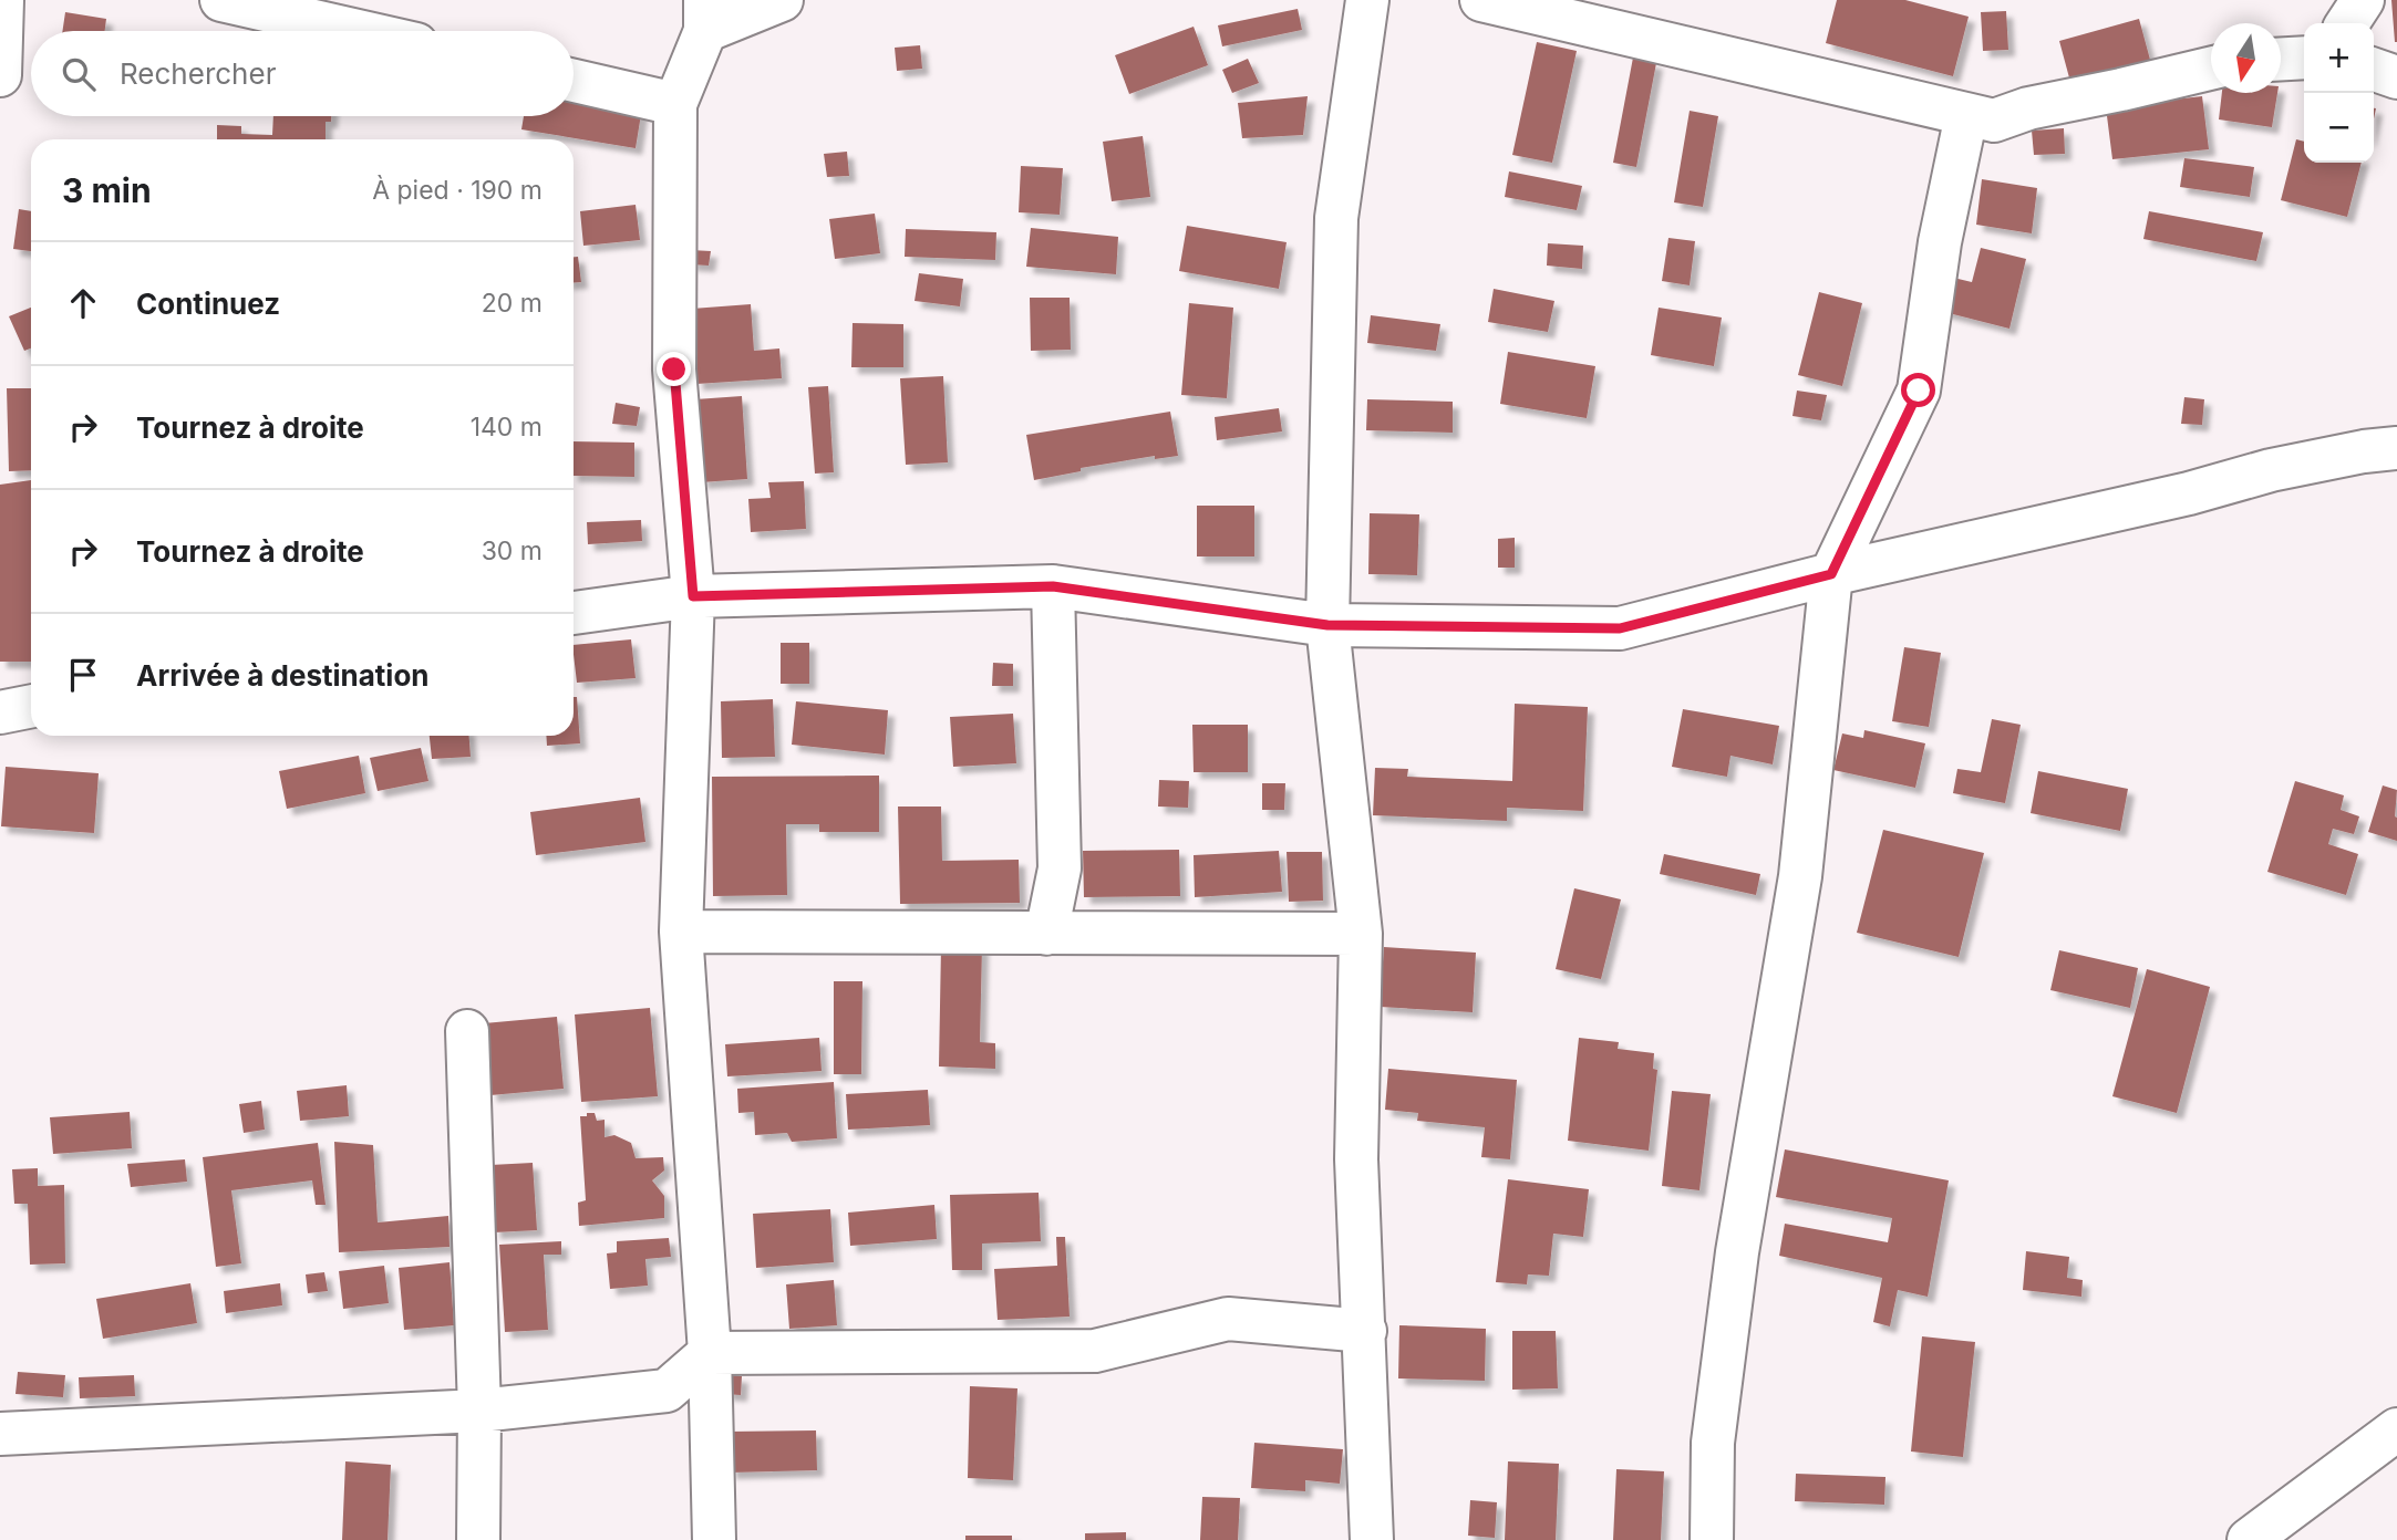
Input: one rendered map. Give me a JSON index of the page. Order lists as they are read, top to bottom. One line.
{"north":"bottom","page":{"map_buttons":["+","−"],"search":"Rechercher","heading":["3 min","À pied · 190 m"],"list":[["Continuez","20 m"],["Tournez à droite","140 m"],["Tournez à droite","30 m"],"Arrivée à destination"]}}
